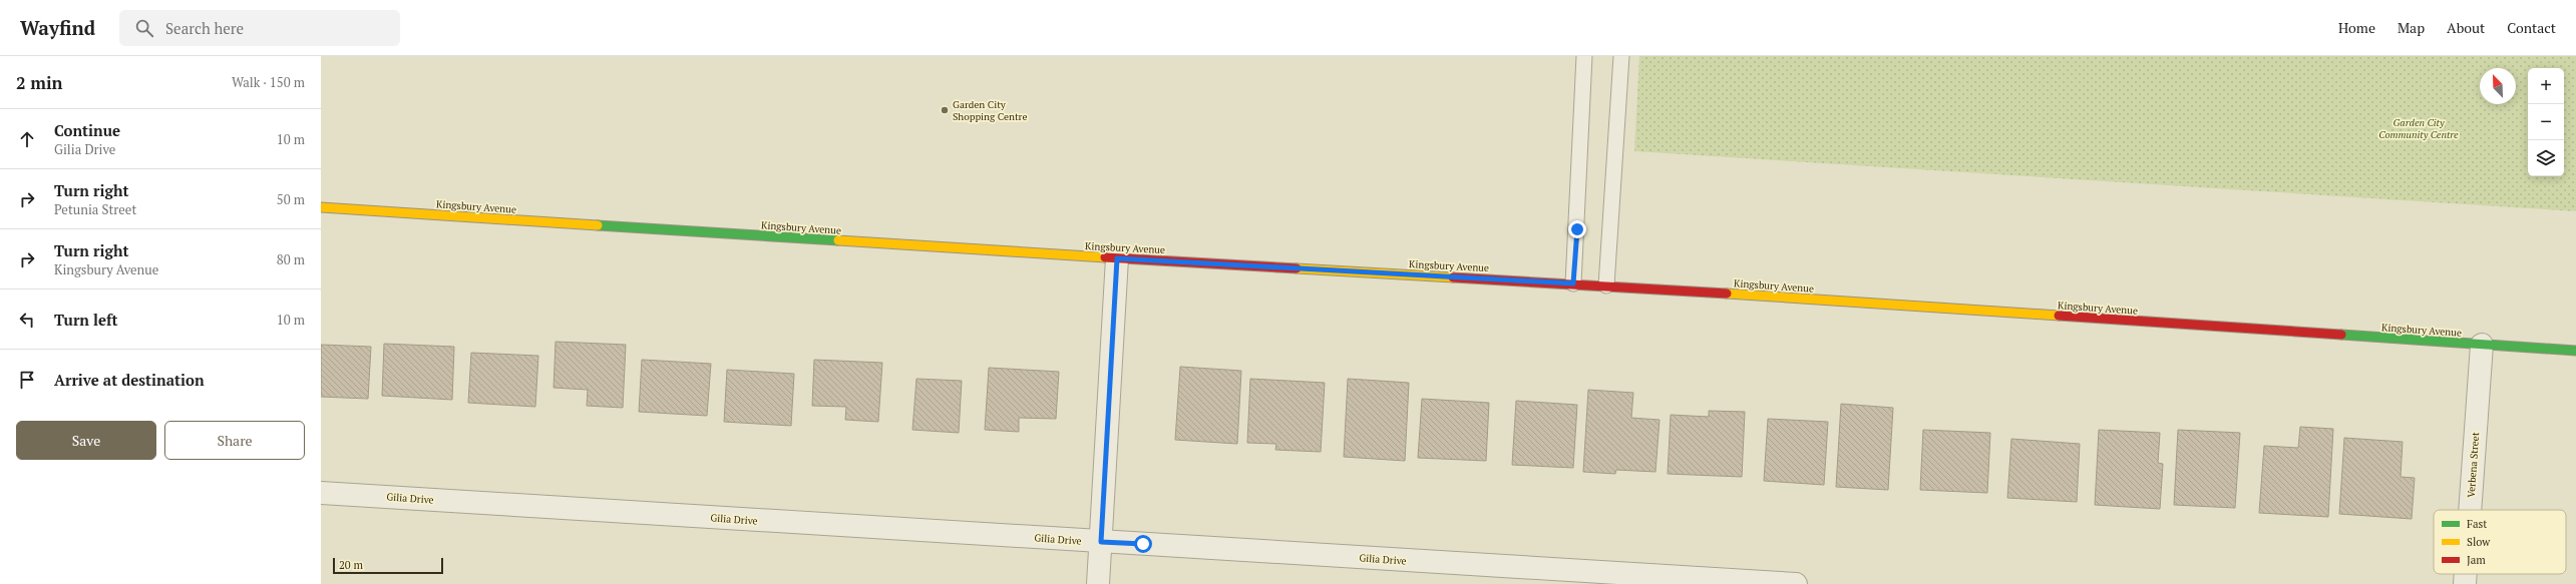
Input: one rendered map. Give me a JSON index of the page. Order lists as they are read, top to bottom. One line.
{"streets":{"street":["Kingsbury Avenue","Verbena Street","Gilia Drive"]},"crossings":[["Kingsbury Avenue","Verbena Street"]],"parks":["Garden City Community Centre"],"places":["Garden City Shopping Centre"],"legend":["Fast","Slow","Jam"],"scale_bar":"20 m","north":"top left","page":{"header":"Wayfind","search":"Search here","nav":["Home","Map","About","Contact"],"heading":["2 min","Walk · 150 m"],"map_buttons":["+","−"],"list":[["Continue","Gilia Drive","10 m"],["Turn right","Petunia Street","50 m"],["Turn right","Kingsbury Avenue","80 m"],["Turn left","10 m"],"Arrive at destination"],"buttons":["Save","Share"],"scale":"20 m"}}
